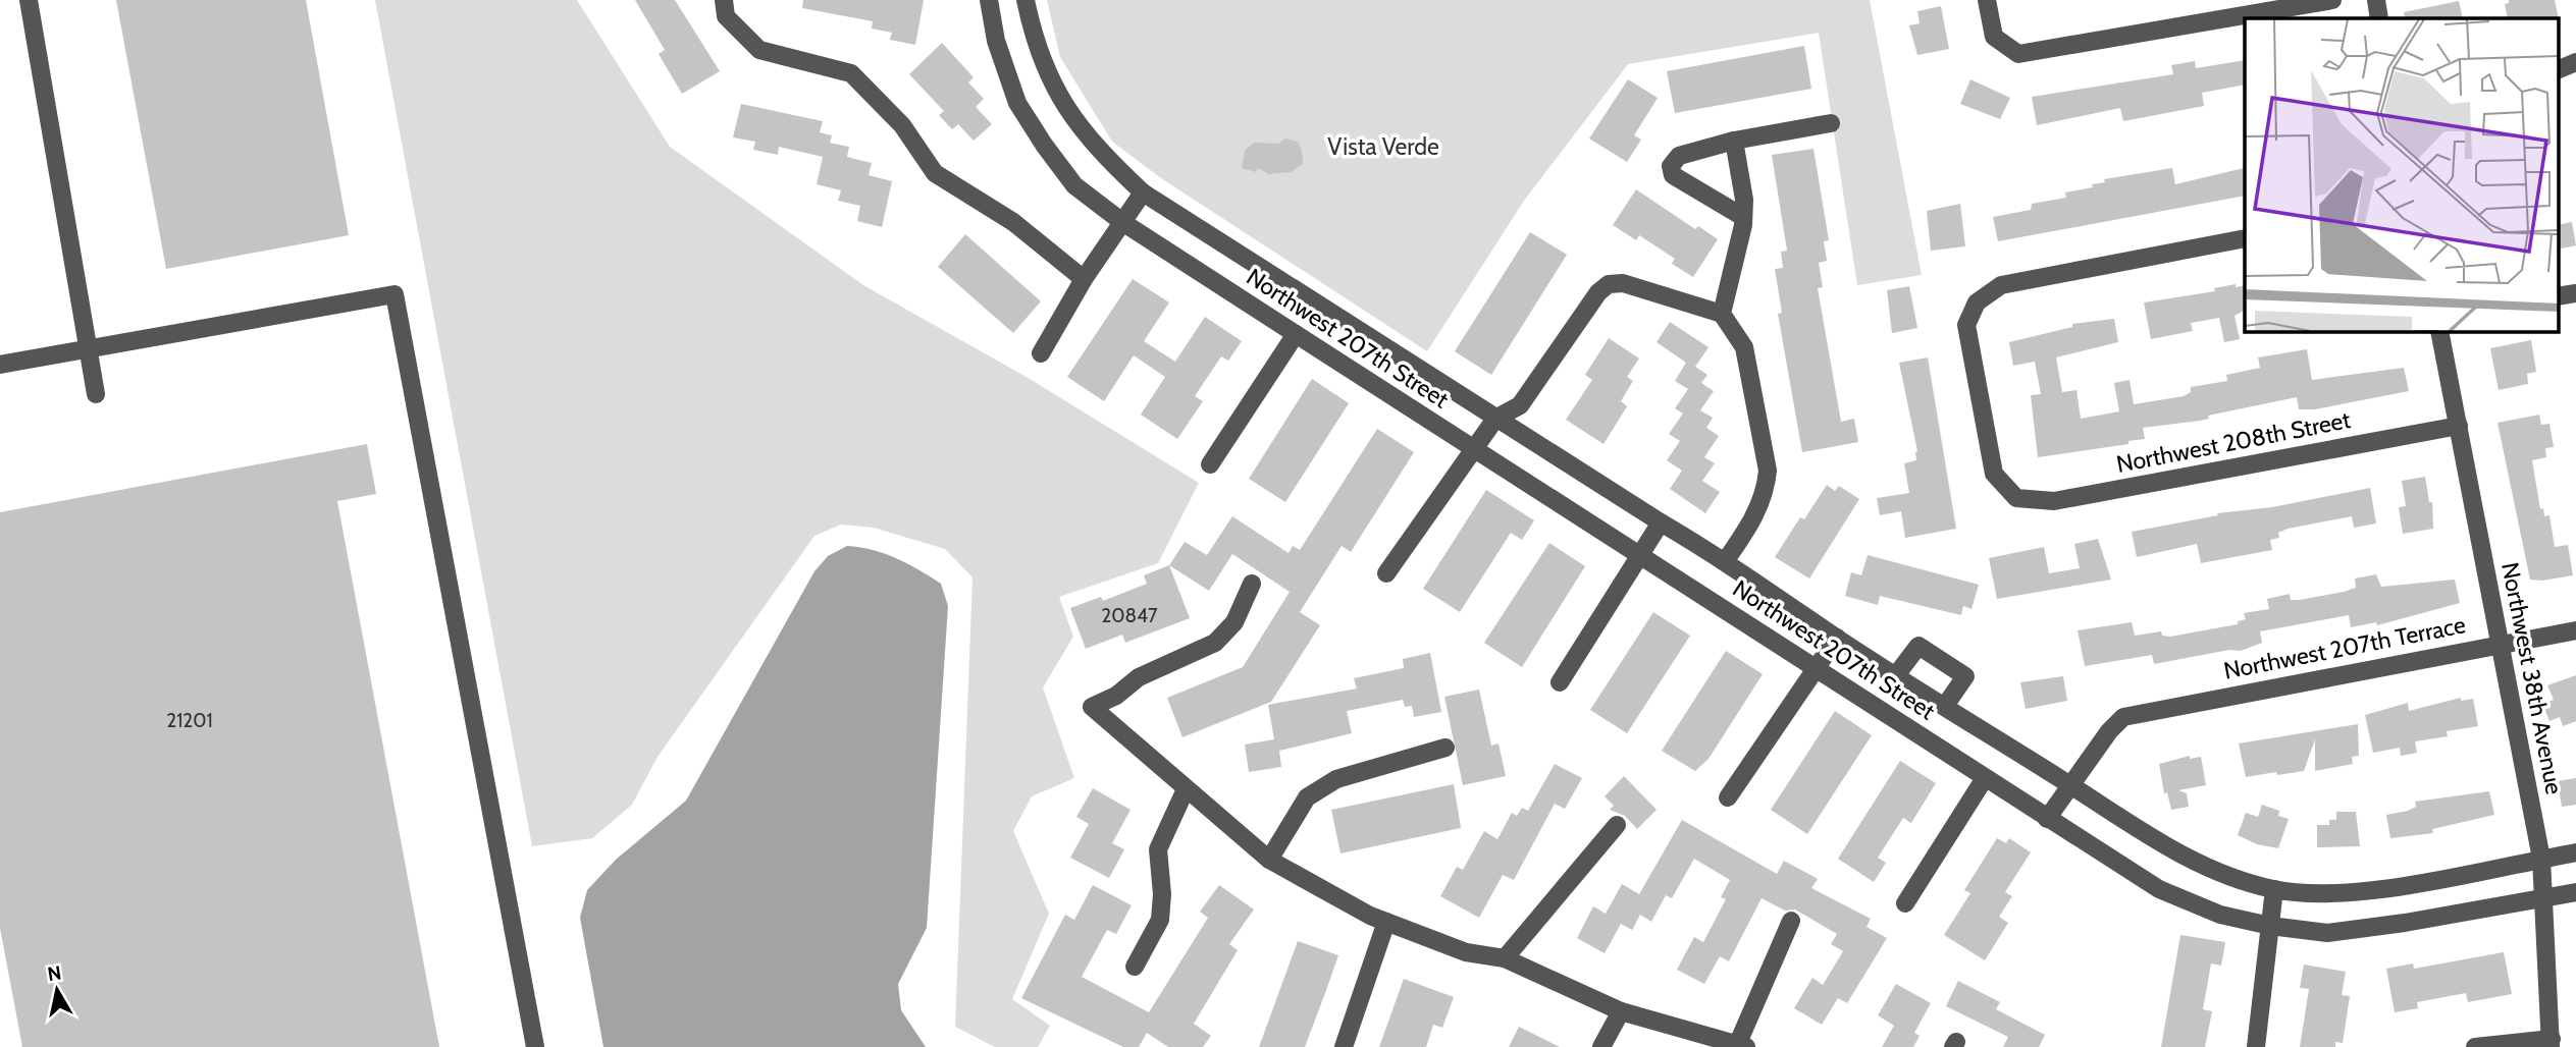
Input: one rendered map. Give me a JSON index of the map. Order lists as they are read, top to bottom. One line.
{"streets":{"street":["Northwest 207th Street","Northwest 208th Street","Northwest 207th Terrace","Northwest 38th Avenue"]},"crossings":[["Northwest 207th Street","Northwest 207th Terrace"],["Northwest 207th Street","Northwest 38th Avenue"],["Northwest 208th Street","Northwest 38th Avenue"],["Northwest 207th Terrace","Northwest 38th Avenue"]],"parks":["Vista Verde"],"house_numbers":["20847","21201"],"north":"top"}
